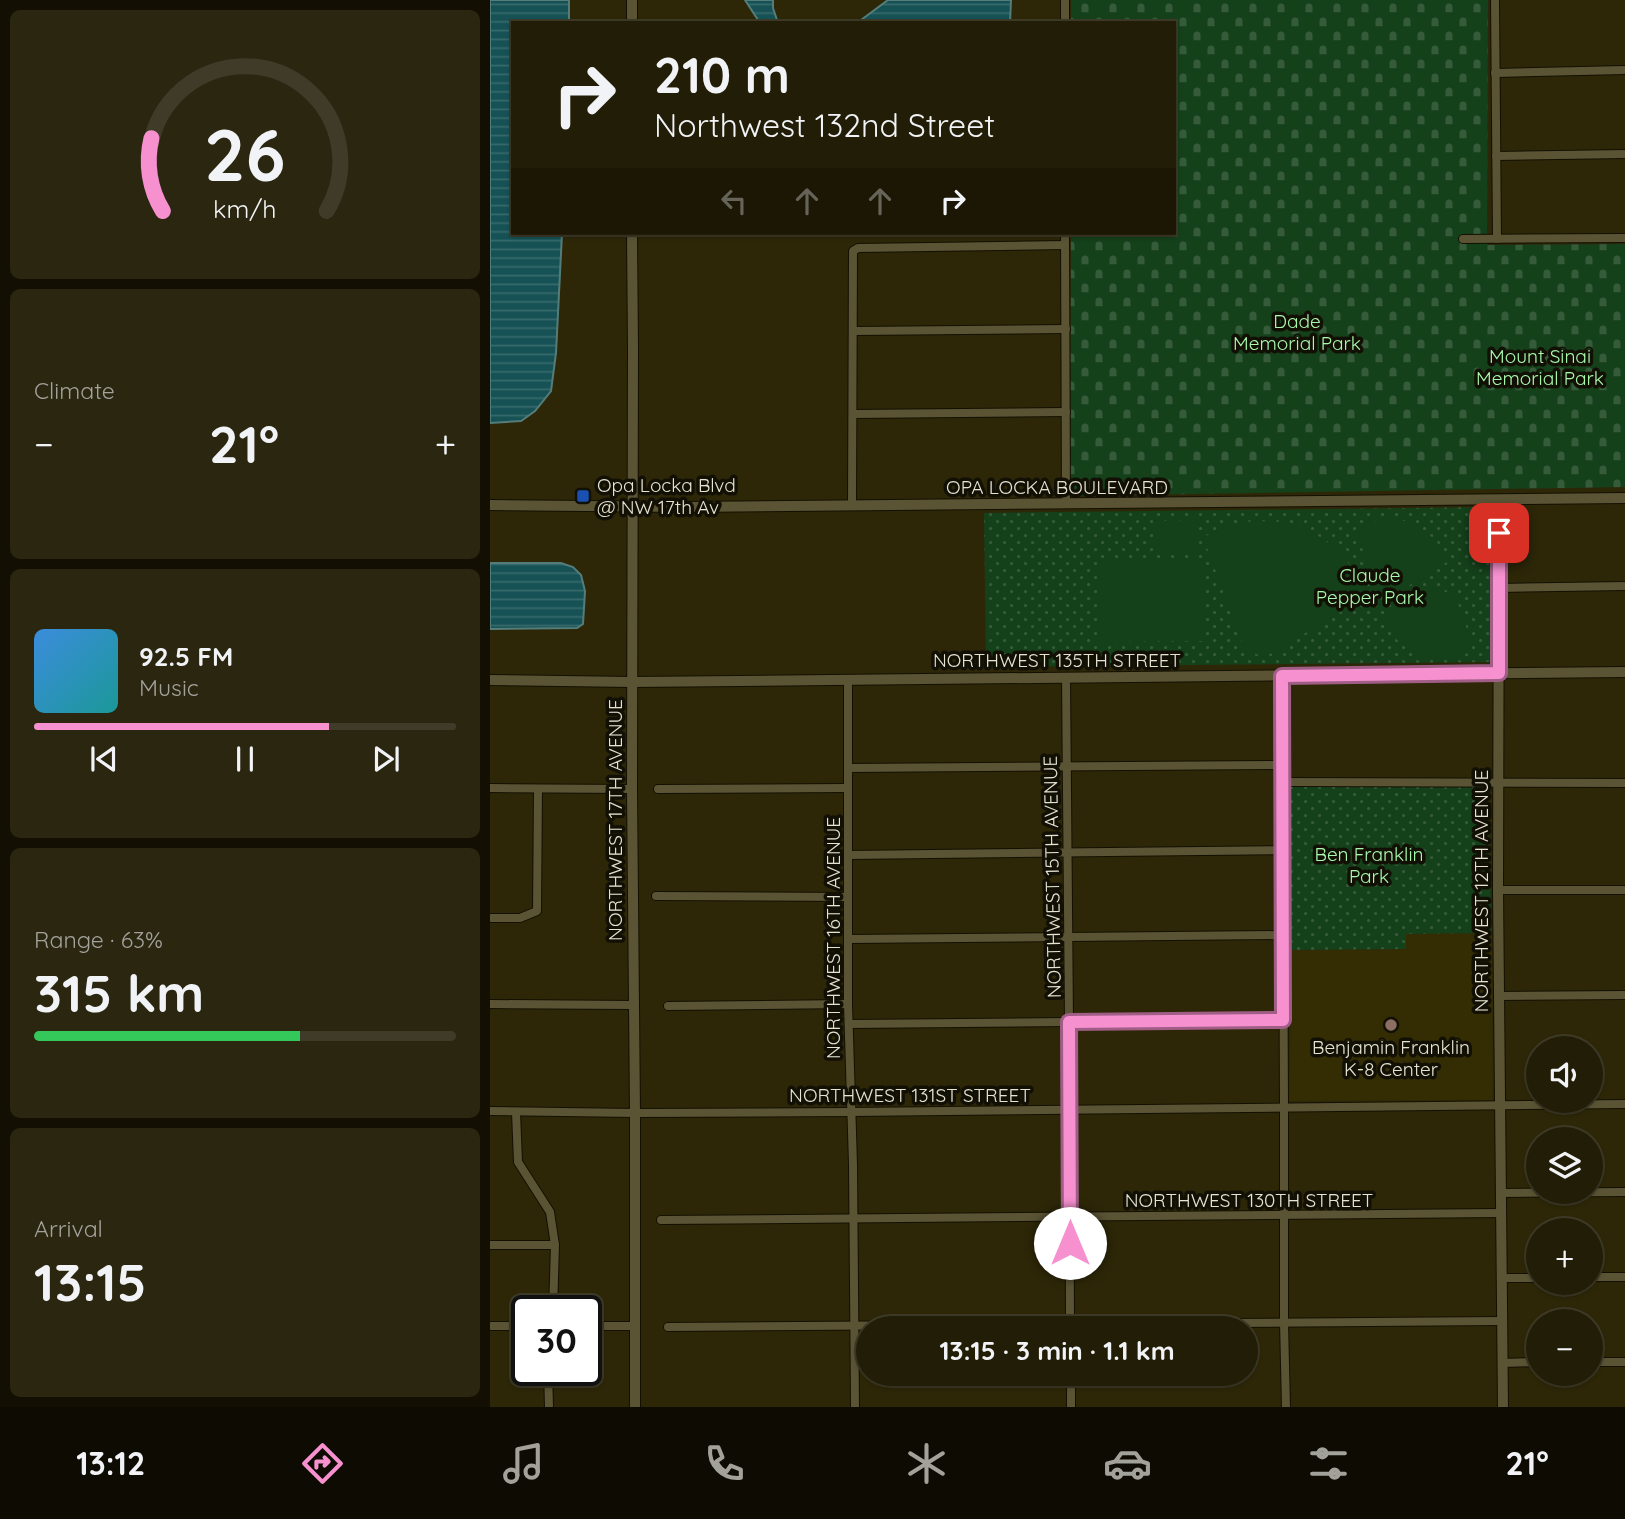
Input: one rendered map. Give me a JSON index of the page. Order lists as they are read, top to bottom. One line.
{"streets":{"main road":["OPA LOCKA BOULEVARD","NORTHWEST 135TH STREET","NORTHWEST 17TH AVENUE","NORTHWEST 12TH AVENUE"],"street":["NORTHWEST 15TH AVENUE","NORTHWEST 16TH AVENUE","NORTHWEST 131ST STREET","NORTHWEST 130TH STREET"]},"crossings":[["OPA LOCKA BOULEVARD","NORTHWEST 17TH AVENUE"],["OPA LOCKA BOULEVARD","NORTHWEST 12TH AVENUE"],["NORTHWEST 135TH STREET","NORTHWEST 17TH AVENUE"],["NORTHWEST 135TH STREET","NORTHWEST 15TH AVENUE"],["NORTHWEST 135TH STREET","NORTHWEST 12TH AVENUE"],["NORTHWEST 135TH STREET","NORTHWEST 16TH AVENUE"],["NORTHWEST 17TH AVENUE","NORTHWEST 131ST STREET"],["NORTHWEST 15TH AVENUE","NORTHWEST 131ST STREET"],["NORTHWEST 15TH AVENUE","NORTHWEST 130TH STREET"],["NORTHWEST 12TH AVENUE","NORTHWEST 131ST STREET"],["NORTHWEST 12TH AVENUE","NORTHWEST 130TH STREET"],["NORTHWEST 16TH AVENUE","NORTHWEST 131ST STREET"],["NORTHWEST 16TH AVENUE","NORTHWEST 130TH STREET"]],"parks":["Dade Memorial Park","Mount Sinai Memorial Park","Claude Pepper Park","Ben Franklin Park"],"places":{"transit":["Opa Locka Blvd @ NW 17th Av"],"other":["Benjamin Franklin K-8 Center"]},"page":{"turn":["210 m","Northwest 132nd Street"],"tile":["Climate",["Range · 63%","315 km"],["Arrival","13:15"]],"heat":["−","21°","+"],"song":["92.5 FM","Music"],"map_buttons":["+","−"],"limit":"30","trip":"13:15 · 3 min · 1.1 km","tabs":["13:12","21°"],"gauge":["26","km/h"]}}
